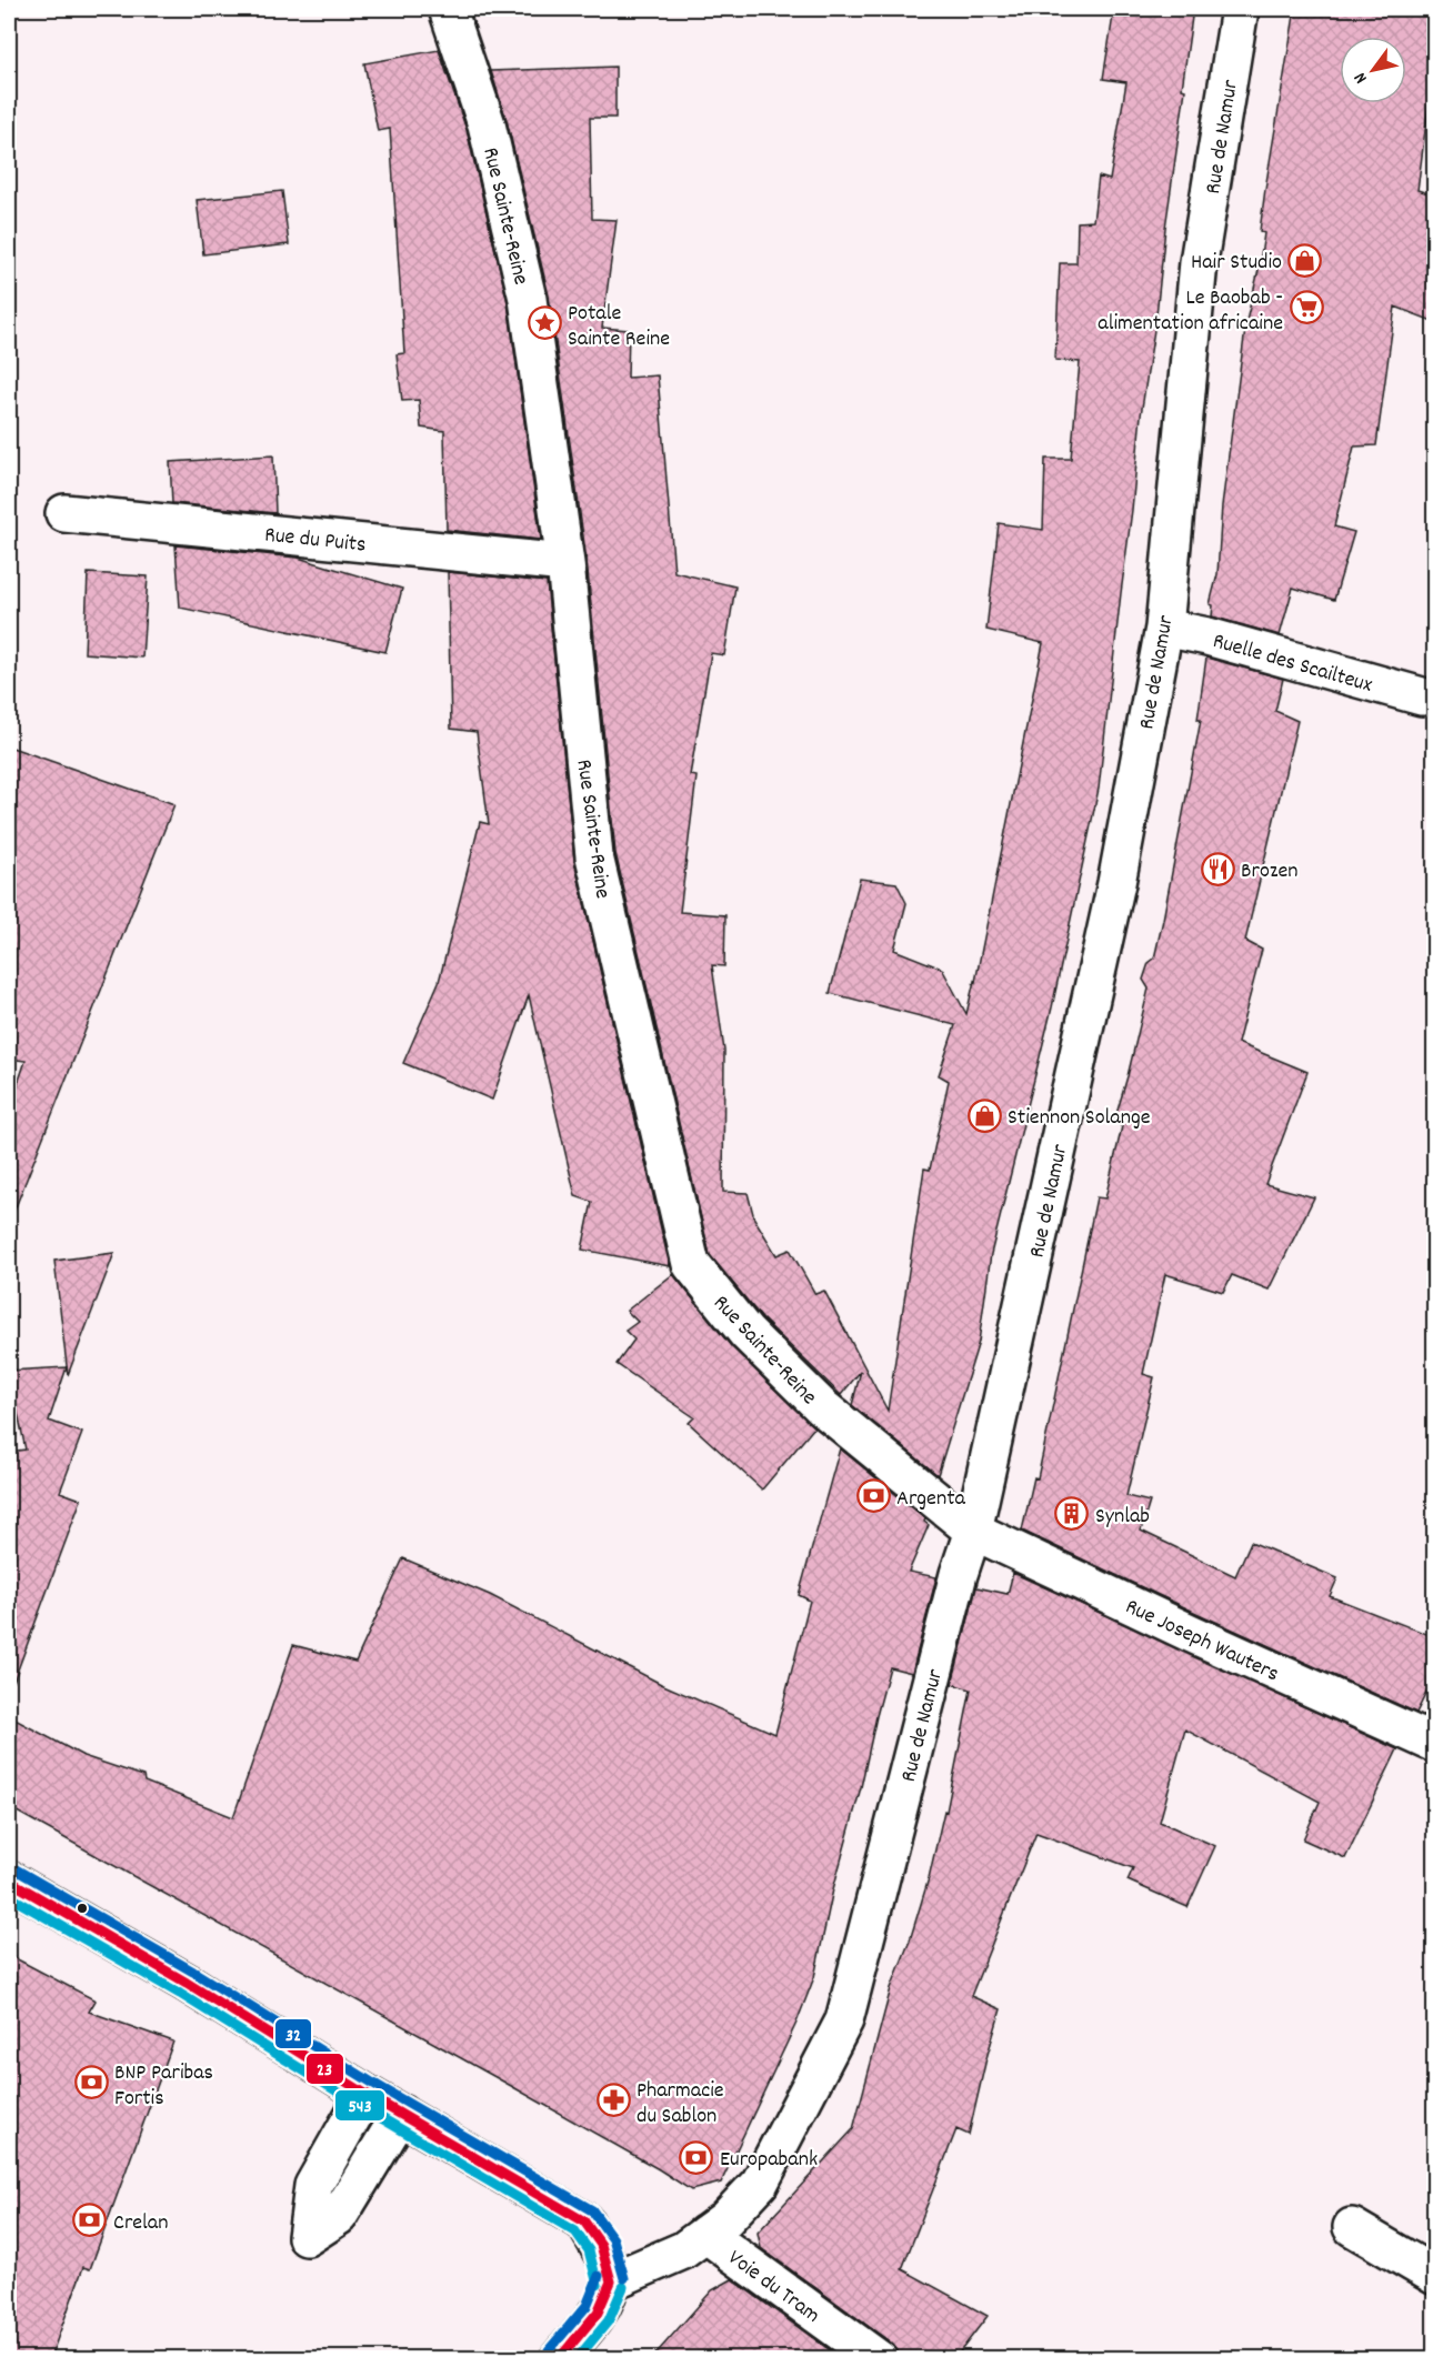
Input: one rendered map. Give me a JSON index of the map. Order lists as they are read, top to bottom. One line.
{"streets":{"street":["Rue de Namur","Rue Sainte-Reine","Rue du Puits","Ruelle des Scailteux","Rue Joseph Wauters","Voie du Tram"]},"crossings":[["Rue de Namur","Rue Sainte-Reine"],["Rue de Namur","Ruelle des Scailteux"],["Rue de Namur","Rue Joseph Wauters"],["Rue de Namur","Voie du Tram"],["Rue Sainte-Reine","Rue du Puits"],["Rue Sainte-Reine","Rue Joseph Wauters"]],"places":{"shop":["Hair Studio","Stiennon Solange"],"supermarket":["Le Baobab - alimentation africaine"],"place":["Potale Sainte Reine"],"restaurant":["Brozen"],"bank":["Argenta","BNP Paribas Fortis","Europabank","Crelan"],"building":["Synlab"],"pharmacy":["Pharmacie du Sablon"]},"lines":["transit line 32","transit line 23","transit line 543"],"north":"bottom left"}
